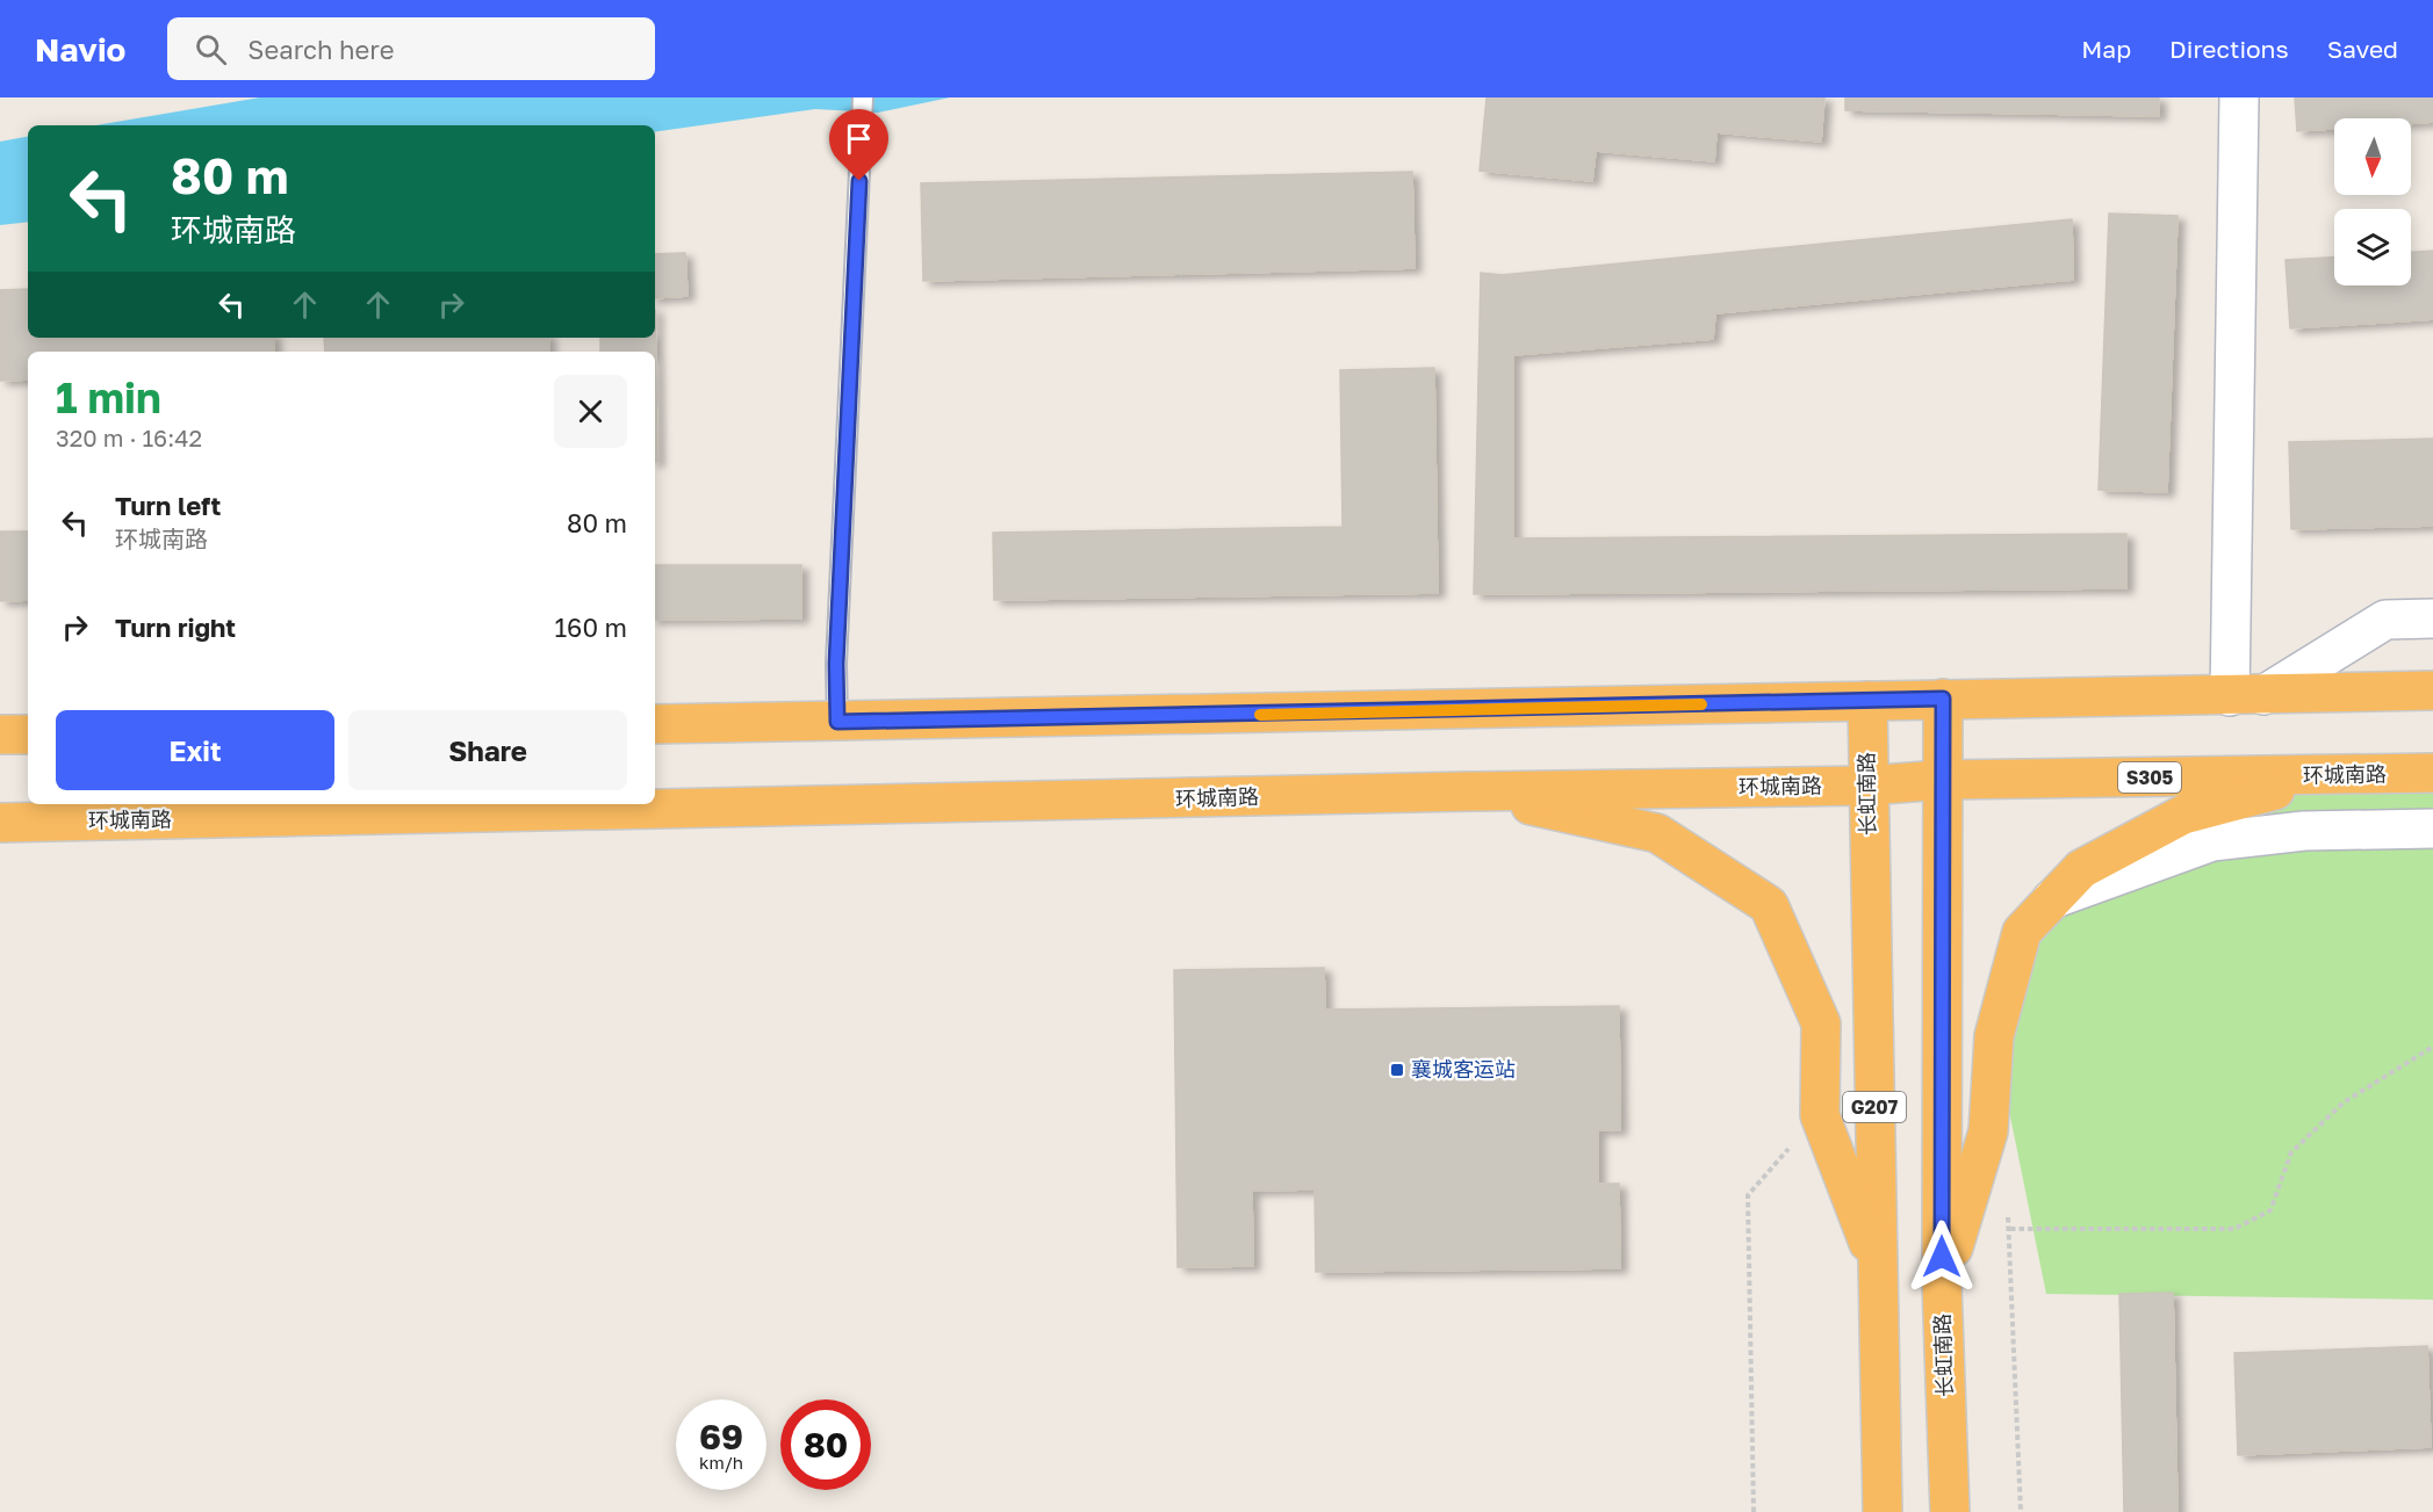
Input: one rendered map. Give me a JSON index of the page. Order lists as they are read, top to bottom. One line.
{"streets":{"highway":["环城南路","S305","长虹南路","G207"]},"crossings":[["环城南路","长虹南路"]],"places":{"transit":["襄城客运站"]},"north":"bottom","page":{"header":"Navio","search":"Search here","nav":["Map","Directions","Saved"],"turn":["80 m","环城南路"],"heading":["1 min","320 m · 16:42"],"list":[{"name":"Turn left","note":"环城南路","value":"80 m"},{"name":"Turn right","value":"160 m"}],"buttons":["Exit","Share"],"speed":"69 km/h","limit":"80"}}
